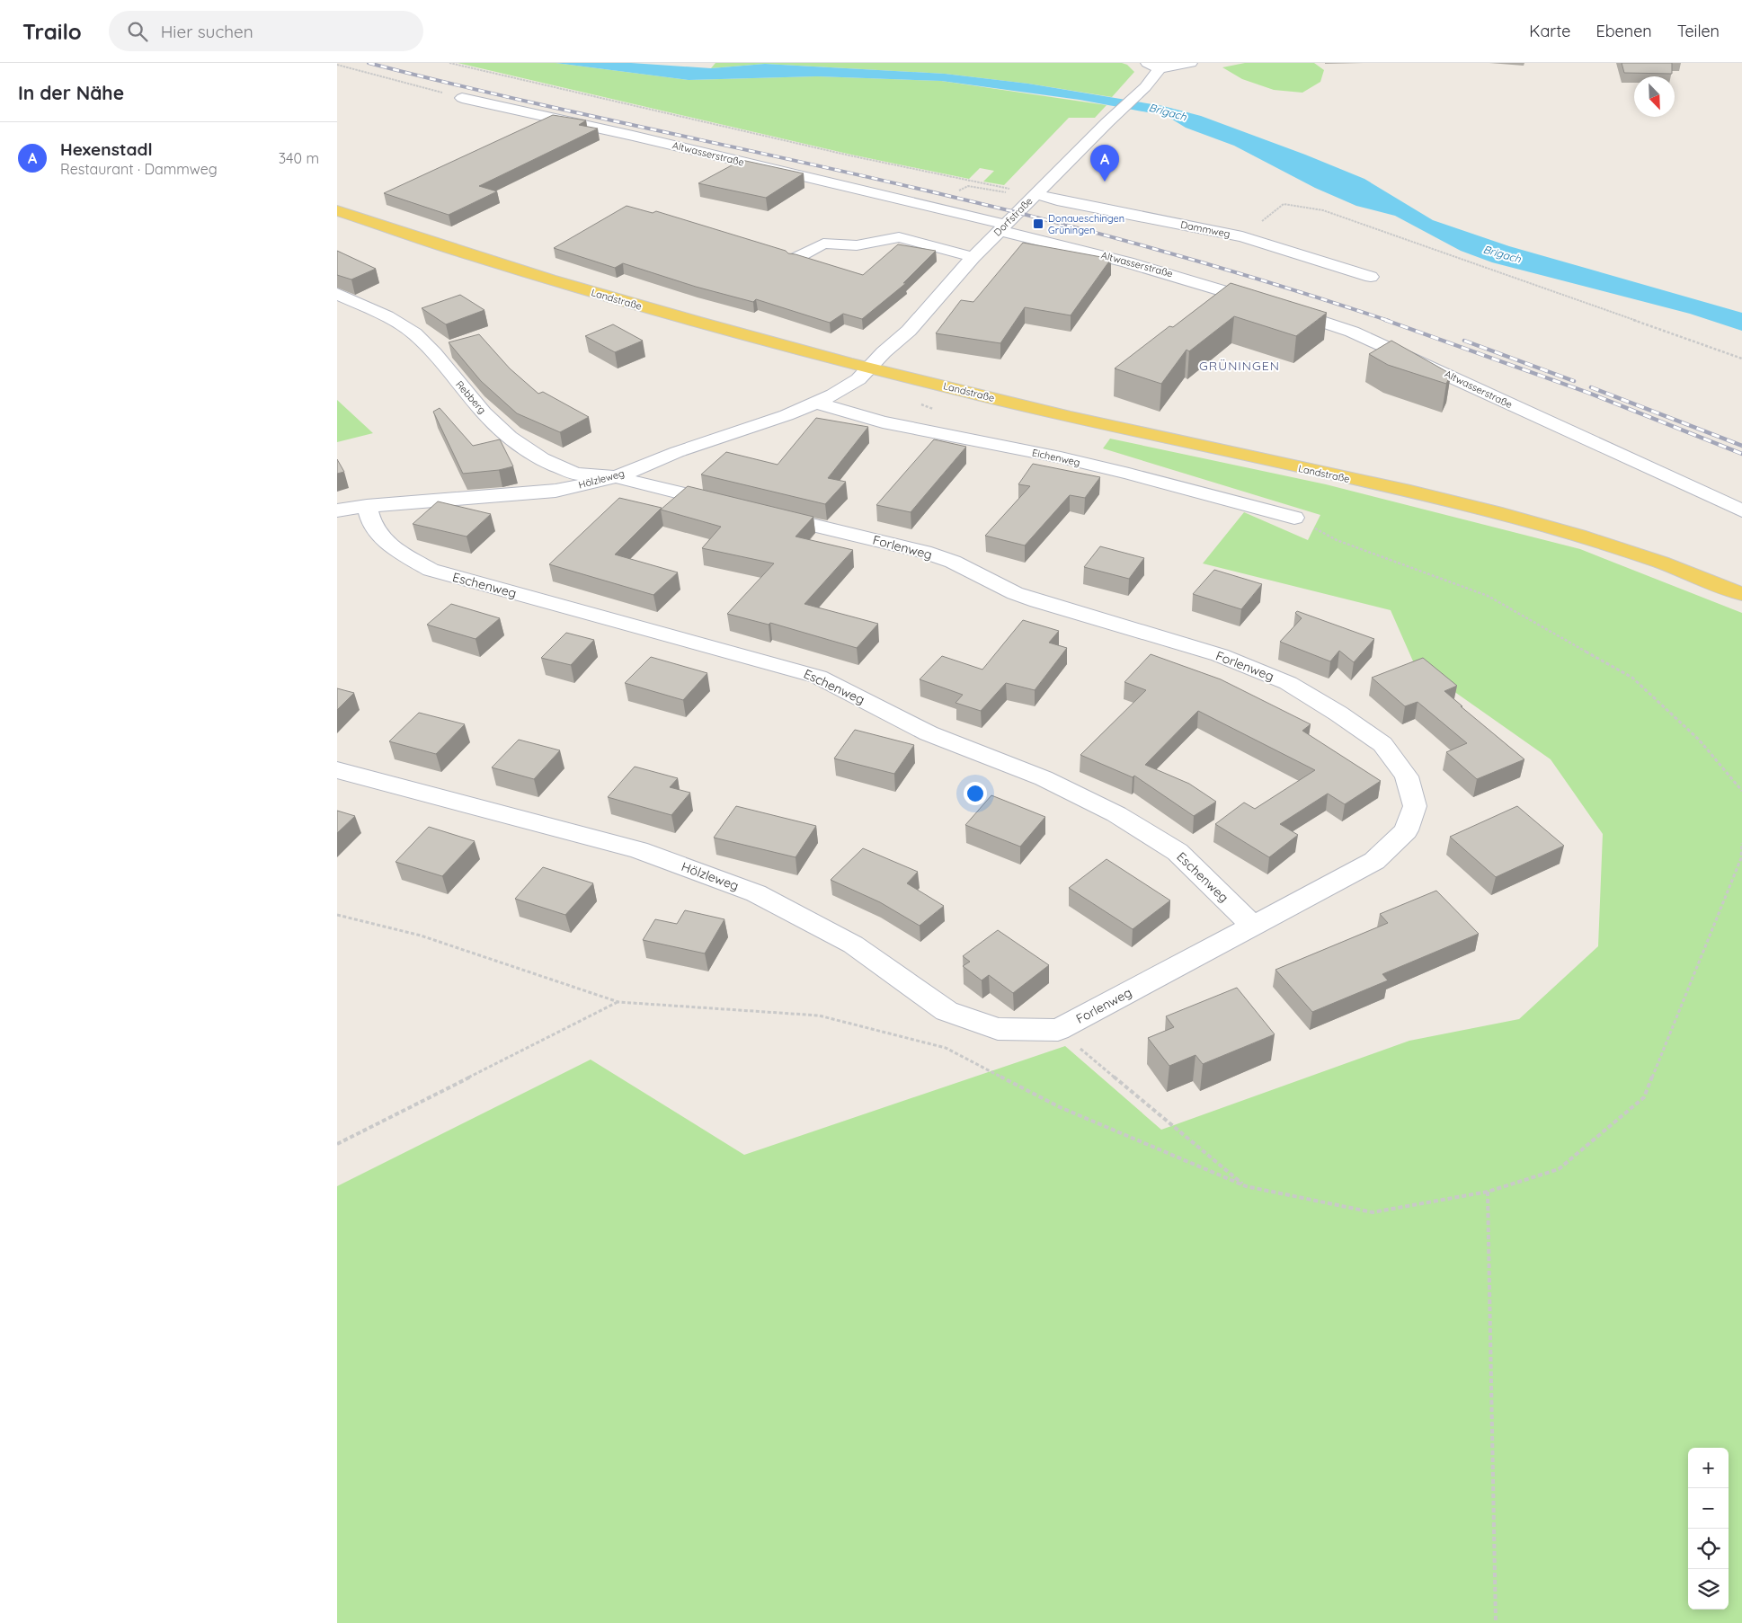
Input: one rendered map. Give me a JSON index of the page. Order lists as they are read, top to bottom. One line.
{"streets":{"main road":["Landstraße"],"street":["Altwasserstraße","Dorfstraße","Dammweg","Rebberg","Eichenweg","Hölzleweg","Forlenweg","Eschenweg"]},"crossings":[["Altwasserstraße","Dorfstraße"],["Dorfstraße","Dammweg"],["Dorfstraße","Landstraße"],["Dorfstraße","Hölzleweg"],["Landstraße","Hölzleweg"],["Rebberg","Hölzleweg"],["Eichenweg","Hölzleweg"],["Hölzleweg","Forlenweg"],["Hölzleweg","Eschenweg"],["Forlenweg","Eschenweg"]],"districts":["GRÜNINGEN"],"water":["Brigach"],"places":{"transit":["Donaueschingen Grüningen"]},"north":"bottom right","page":{"header":"Trailo","search":"Hier suchen","nav":["Karte","Ebenen","Teilen"],"heading":"In der Nähe","list":[{"mark":"A","name":"Hexenstadl","note":"Restaurant · Dammweg","value":"340 m"}],"pins":"A","map_buttons":["+","−"]}}
